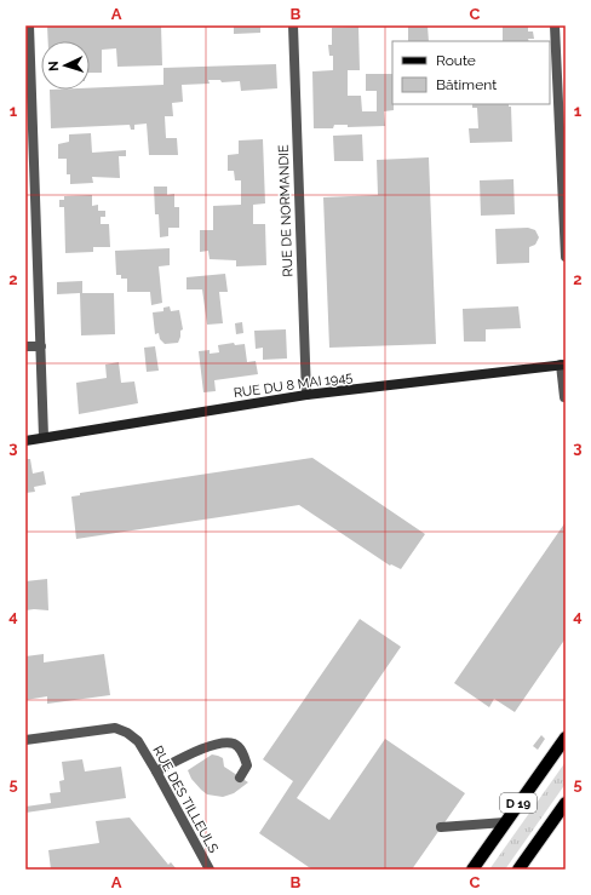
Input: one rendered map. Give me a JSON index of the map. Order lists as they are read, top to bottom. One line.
{"streets":{"main road":["D 19"],"street":["RUE DE NORMANDIE","RUE DU 8 MAI 1945","RUE DES TILLEULS"]},"crossings":[["RUE DE NORMANDIE","RUE DU 8 MAI 1945"]],"legend":["Route","Bâtiment"],"north":"left","grid":{"columns":["A","B","C"],"rows":["1","2","3","4","5"]}}
